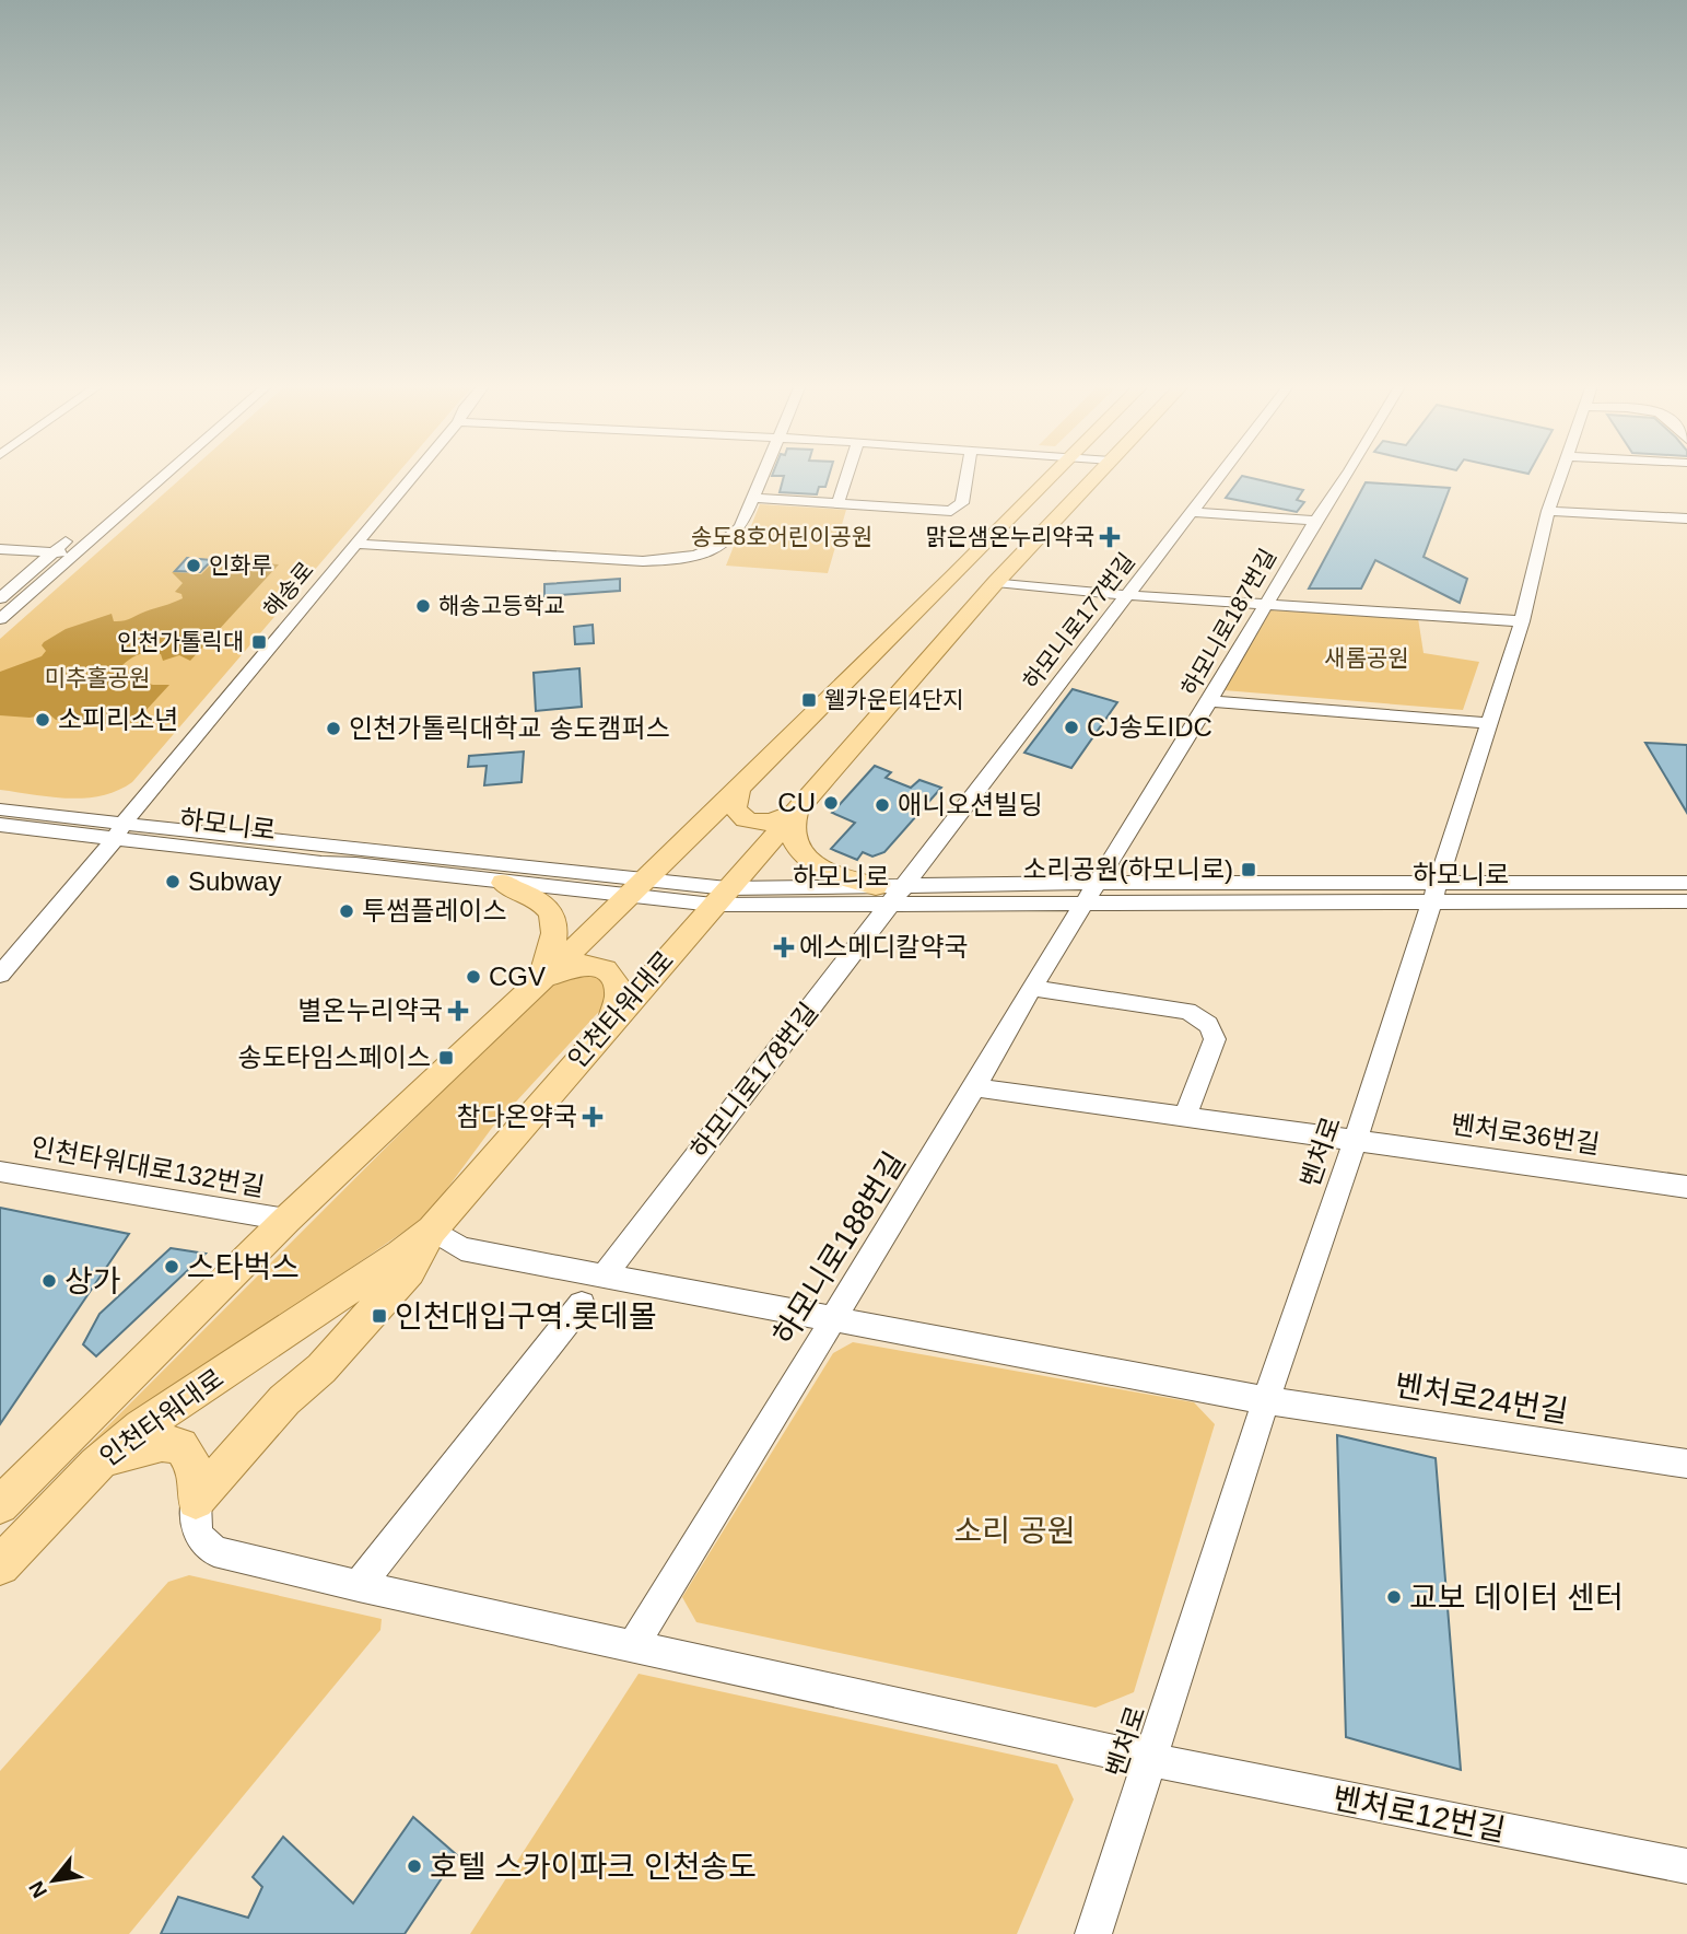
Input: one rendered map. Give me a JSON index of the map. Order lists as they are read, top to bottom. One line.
{"streets":{"main road":["인천타워대로"],"street":["해송로","하모니로177번길","하모니로187번길","하모니로","하모니로178번길","벤처로36번길","벤처로","인천타워대로132번길","하모니로188번길","벤처로24번길","벤처로12번길"]},"crossings":[["해송로","하모니로"],["하모니로177번길","하모니로"],["하모니로177번길","하모니로178번길"],["하모니로187번길","하모니로"],["하모니로187번길","하모니로188번길"],["하모니로","인천타워대로"],["하모니로","하모니로178번길"],["하모니로","벤처로"],["하모니로","하모니로188번길"],["인천타워대로","인천타워대로132번길"],["인천타워대로","벤처로24번길"],["하모니로178번길","벤처로24번길"],["벤처로36번길","벤처로"],["벤처로36번길","하모니로188번길"],["벤처로","벤처로24번길"],["벤처로","벤처로12번길"],["하모니로188번길","벤처로24번길"],["하모니로188번길","벤처로12번길"]],"parks":["송도8호어린이공원","새롬공원","미추홀공원","소리 공원"],"places":{"health":["맑은샘온누리약국","에스메디칼약국","별온누리약국","참다온약국"],"other":["인화루","해송고등학교","소피리소년","CJ송도IDC","인천가톨릭대학교 송도캠퍼스","CU","애니오션빌딩","Subway","투썸플레이스","CGV","스타벅스","상가","교보 데이터 센터","호텔 스카이파크 인천송도"],"transit":["인천가톨릭대","웰카운티4단지","소리공원(하모니로)","송도타임스페이스","인천대입구역.롯데몰"]},"north":"bottom left"}
